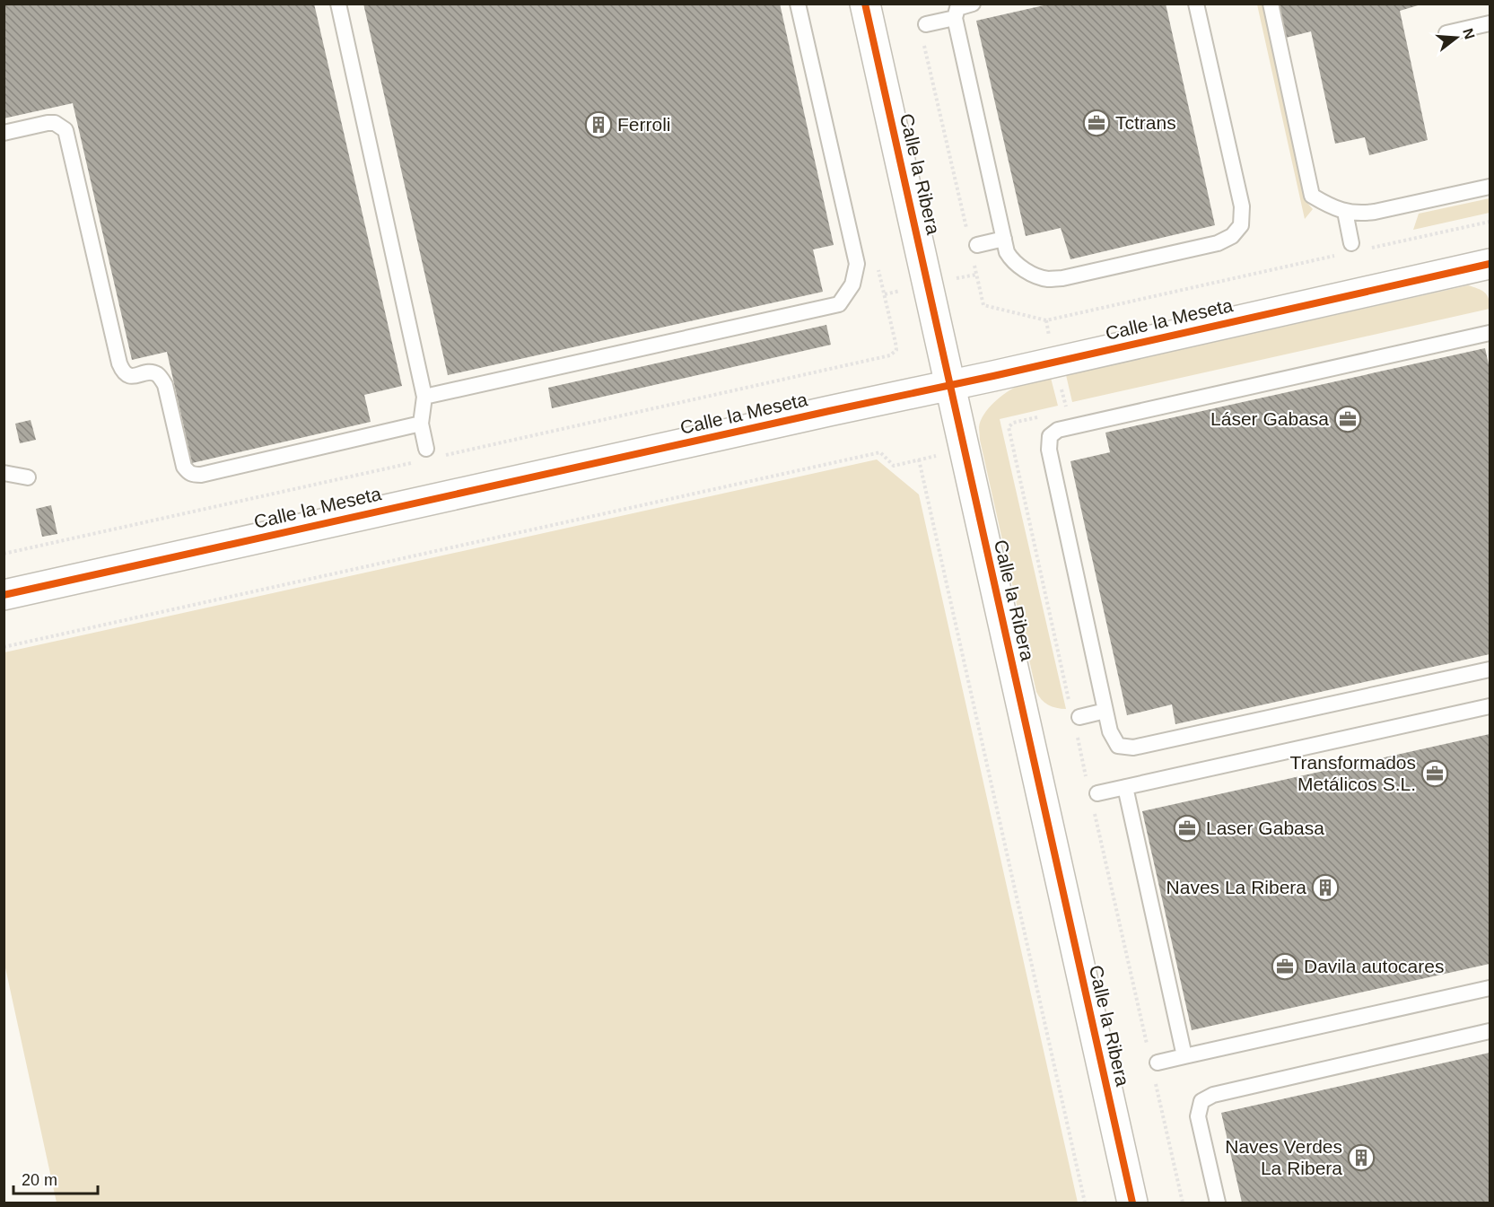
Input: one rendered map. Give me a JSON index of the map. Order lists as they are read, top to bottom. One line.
{"streets":{"street":["Calle la Ribera","Calle la Meseta"]},"crossings":[["Calle la Ribera","Calle la Meseta"]],"places":{"office":["Tctrans","Láser Gabasa","Transformados Metálicos S.L.","Laser Gabasa","Davila autocares"],"building":["Ferroli","Naves La Ribera","Naves Verdes La Ribera"]},"scale_bar":"20 m","north":"right"}
